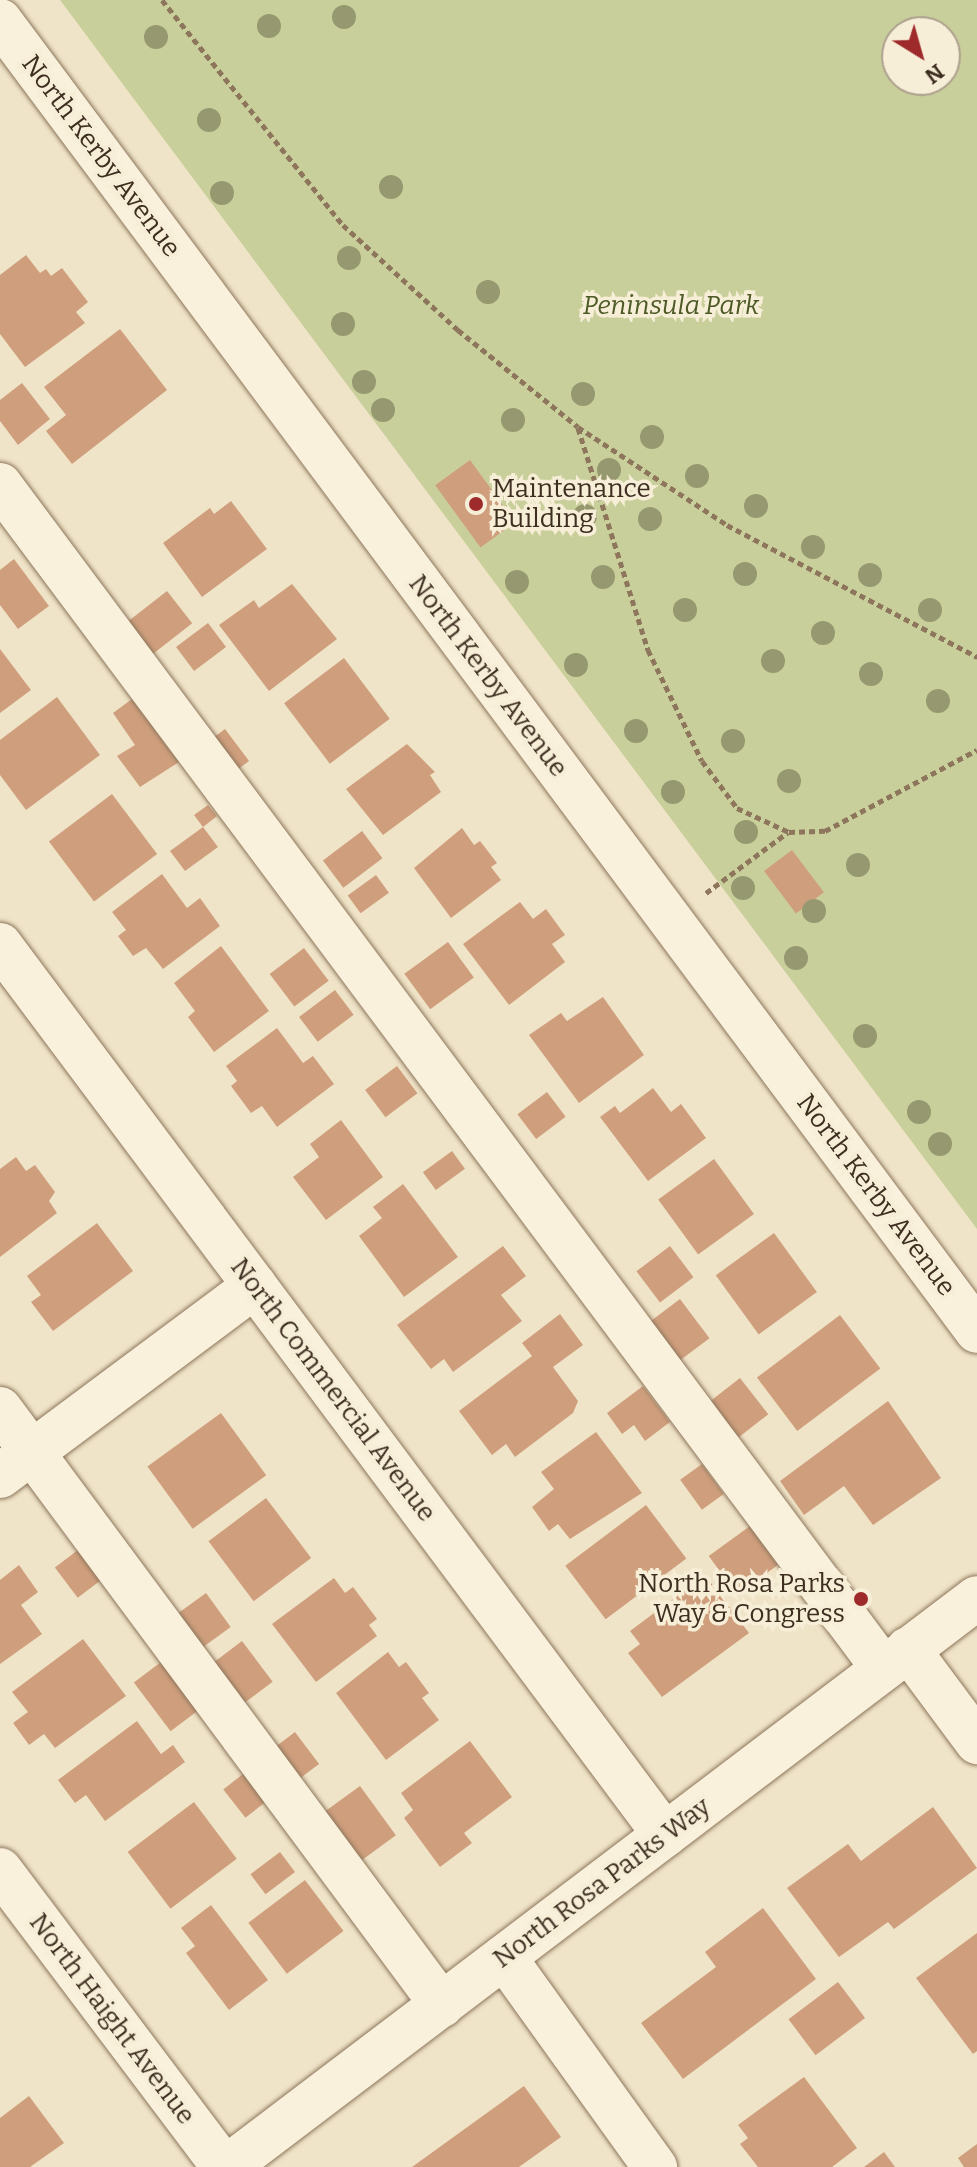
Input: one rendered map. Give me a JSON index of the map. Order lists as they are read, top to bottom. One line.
{"streets":{"street":["North Kerby Avenue","North Commercial Avenue","North Rosa Parks Way","North Haight Avenue"]},"crossings":[["North Commercial Avenue","North Rosa Parks Way"],["North Rosa Parks Way","North Haight Avenue"]],"parks":["Peninsula Park"],"places":["Maintenance Building","North Rosa Parks Way & Congress"],"north":"bottom right"}
